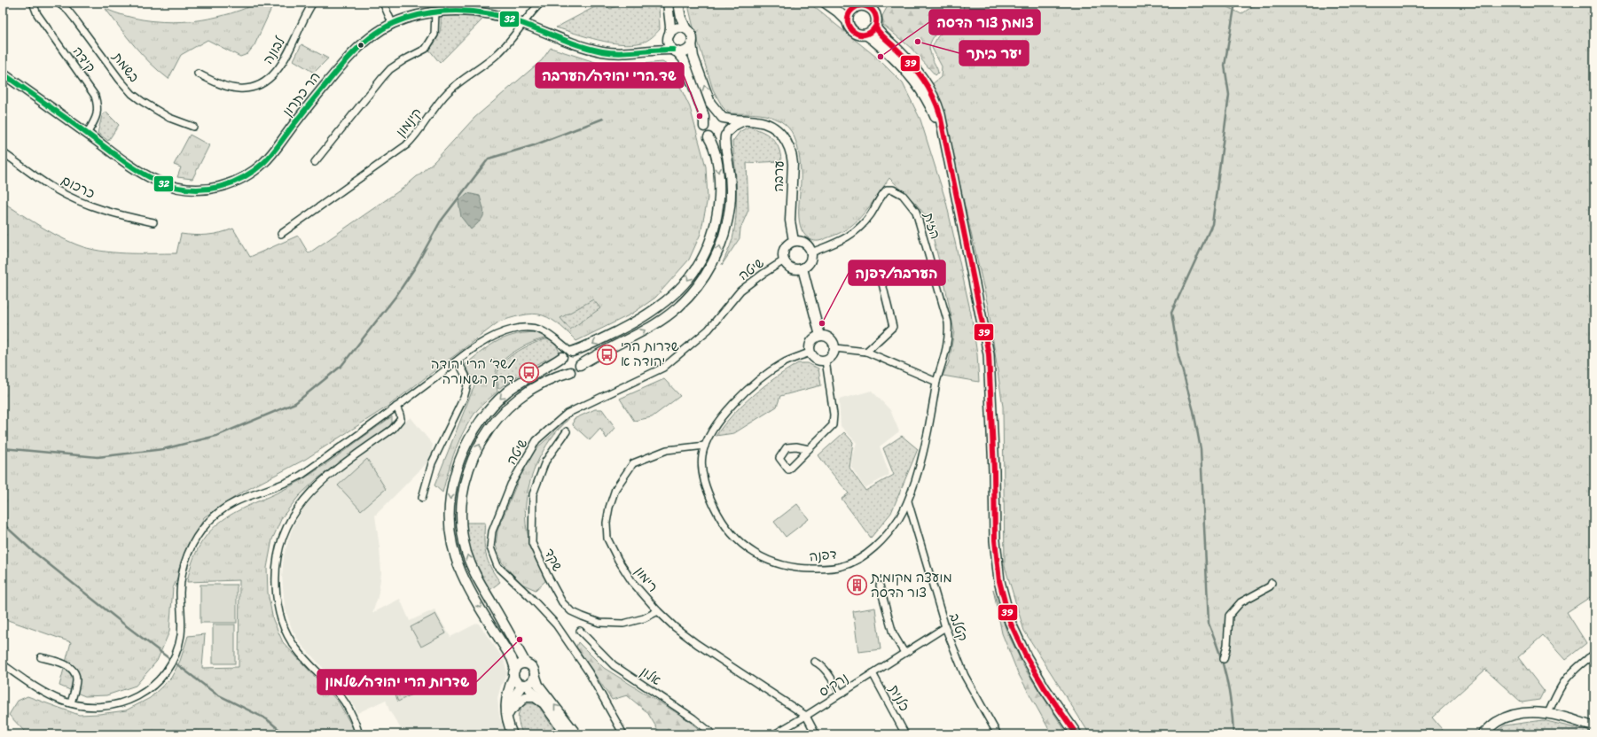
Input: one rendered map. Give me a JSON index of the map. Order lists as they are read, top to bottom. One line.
{"streets":{"street":["לבונה","קידה","בשמת","הר כתרון","קינמון","ערבה","כרכום","הזית","שיטה","דפנה","שקד","רימון","קטלב","אלון","נרקיס","כלנית"]},"crossings":[["קידה","הר כתרון"],["הר כתרון","קינמון"],["ערבה","הזית"],["ערבה","שיטה"],["הזית","שיטה"],["הזית","דפנה"],["דפנה","רימון"],["דפנה","קטלב"],["שקד","רימון"],["רימון","נרקיס"],["קטלב","נרקיס"],["נרקיס","כלנית"]],"places":{"other":["יער ביתר","צומת צור הדסה","שד.הרי יהודה/הערבה","הערבה/דפנה","שדרות הרי יהודה/שלמון"],"bus stop":["שדרות הרי יהודה א","שד׳ הרי יהודה/ דרך השמורה"],"building":["מועצה מקומית צור הדסה"]},"lines":["transit line 39","transit line 32"]}
